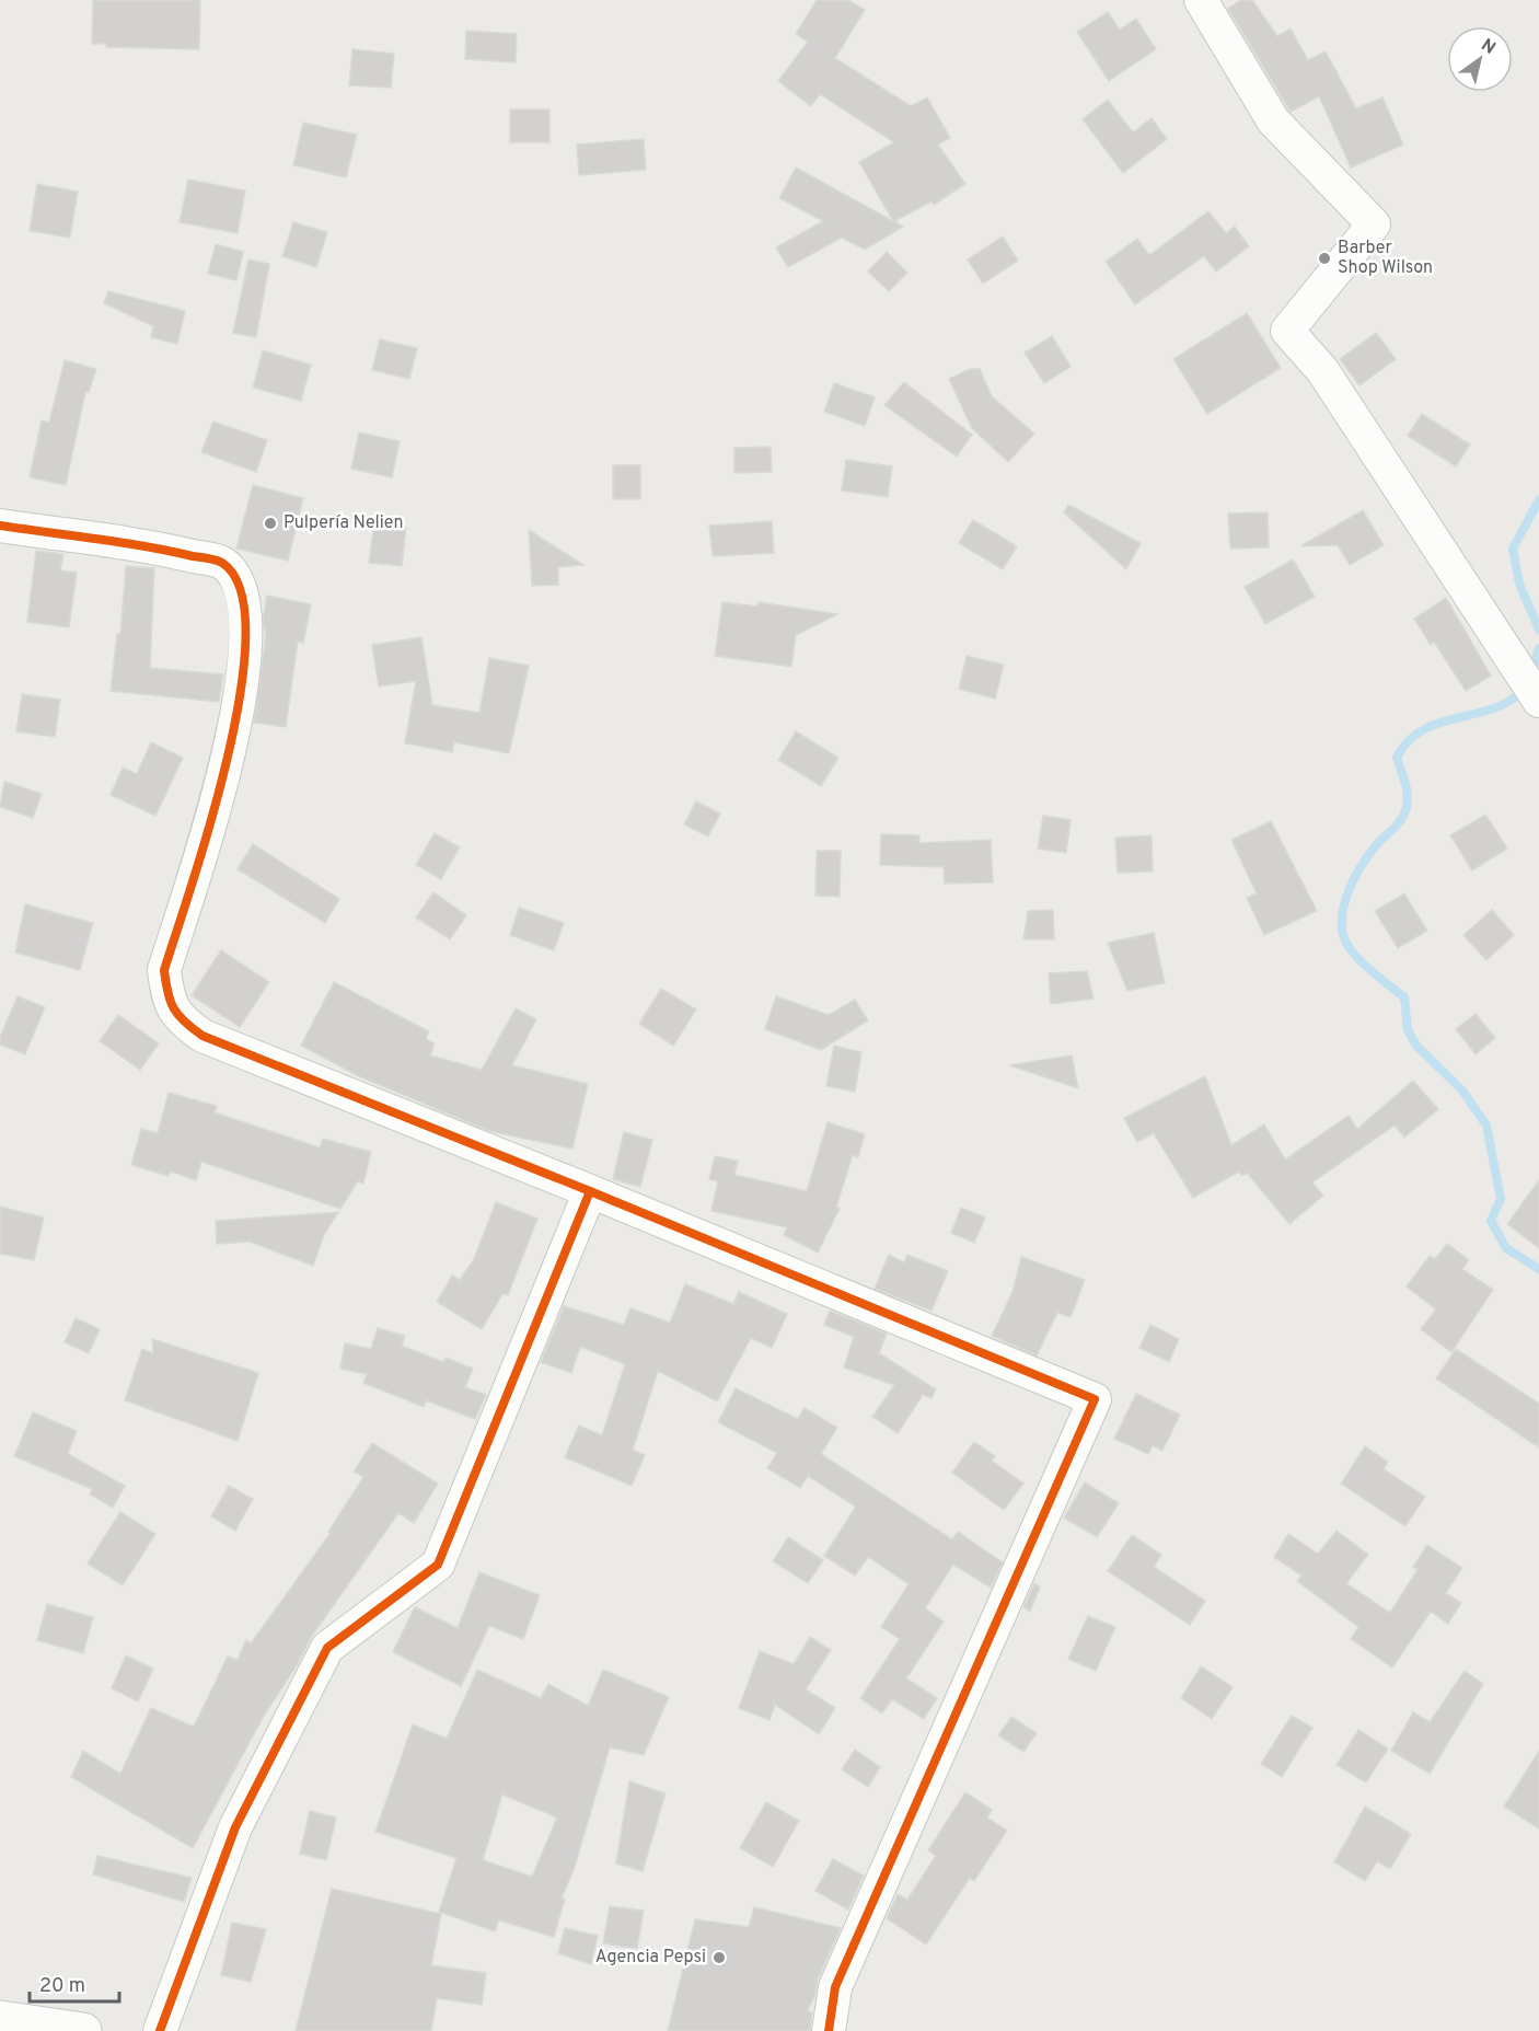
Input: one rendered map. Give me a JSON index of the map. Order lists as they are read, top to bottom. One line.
{"places":["Barber Shop Wilson","Pulpería Nelien","Agencia Pepsi"],"scale_bar":"20 m","north":"top right"}
